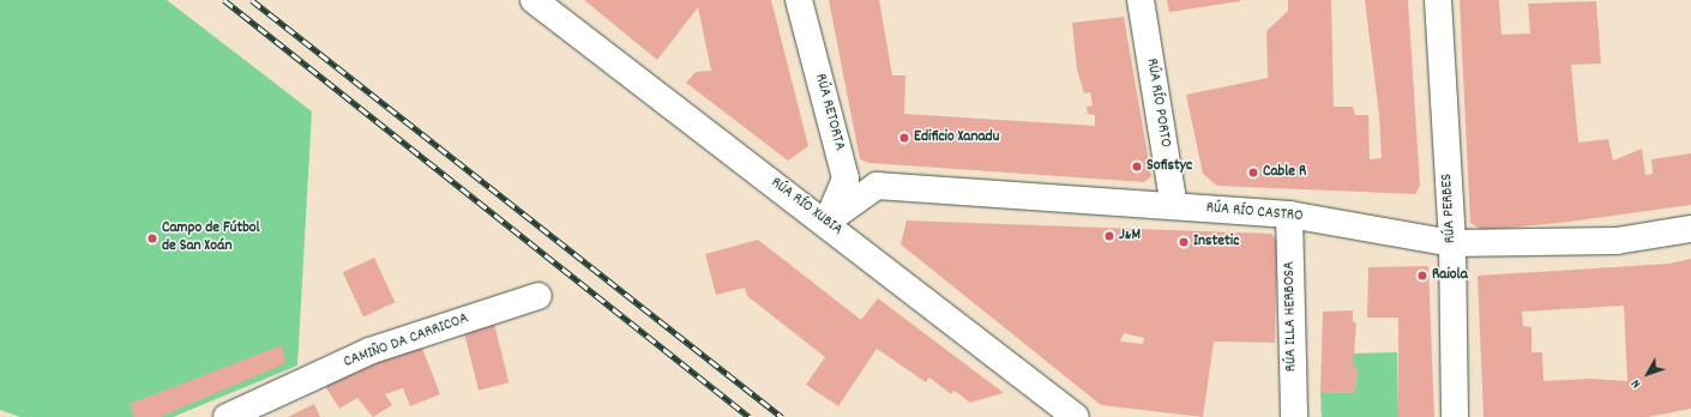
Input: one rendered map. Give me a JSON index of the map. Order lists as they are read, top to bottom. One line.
{"streets":{"street":["RÚA RÍO PORTO","RÚA RETORTA","RÚA RÍO XUBIA","RÚA PERBES","RÚA RÍO CASTRO","RÚA ILLA HERBOSA","CAMIÑO DA CARRICOA"]},"crossings":[["RÚA RÍO PORTO","RÚA RÍO CASTRO"],["RÚA RETORTA","RÚA RÍO XUBIA"],["RÚA RETORTA","RÚA RÍO CASTRO"],["RÚA RÍO XUBIA","RÚA RÍO CASTRO"],["RÚA PERBES","RÚA RÍO CASTRO"],["RÚA RÍO CASTRO","RÚA ILLA HERBOSA"]],"places":["Edificio Xanadu","Sofistyc","Cable R","J&M","Campo de Fútbol de San Xoán","Instetic","Raiola"],"north":"bottom left"}
